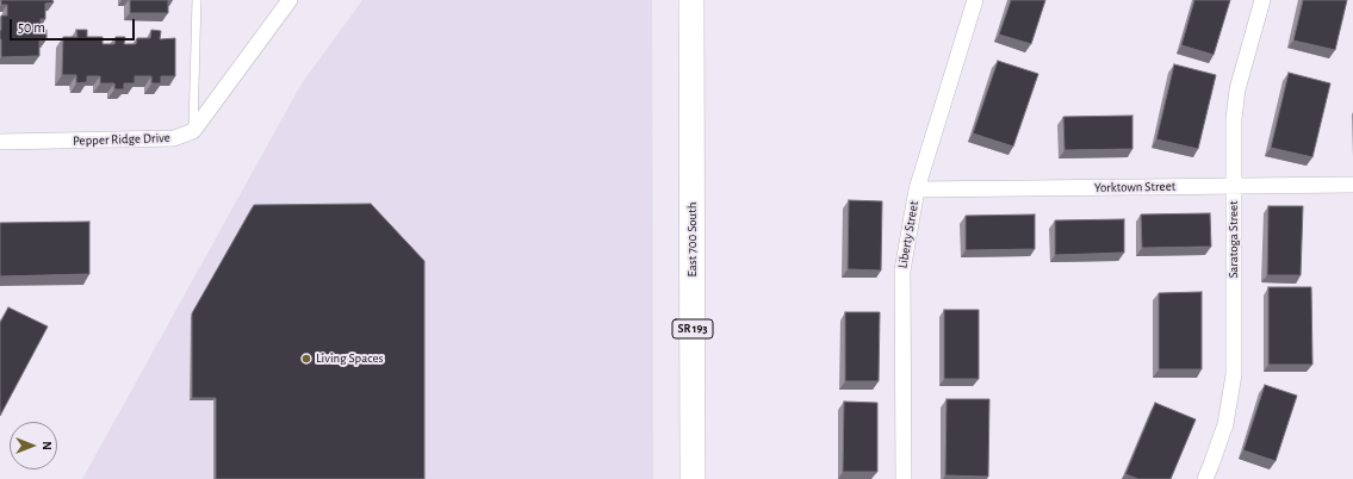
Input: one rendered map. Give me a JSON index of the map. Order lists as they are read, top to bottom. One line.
{"streets":{"main road":["East 700 South","SR 193"],"street":["Pepper Ridge Drive","Yorktown Street","Liberty Street","Saratoga Street"]},"crossings":[["Yorktown Street","Liberty Street"],["Yorktown Street","Saratoga Street"]],"places":["Living Spaces"],"scale_bar":"50 m","north":"right"}
